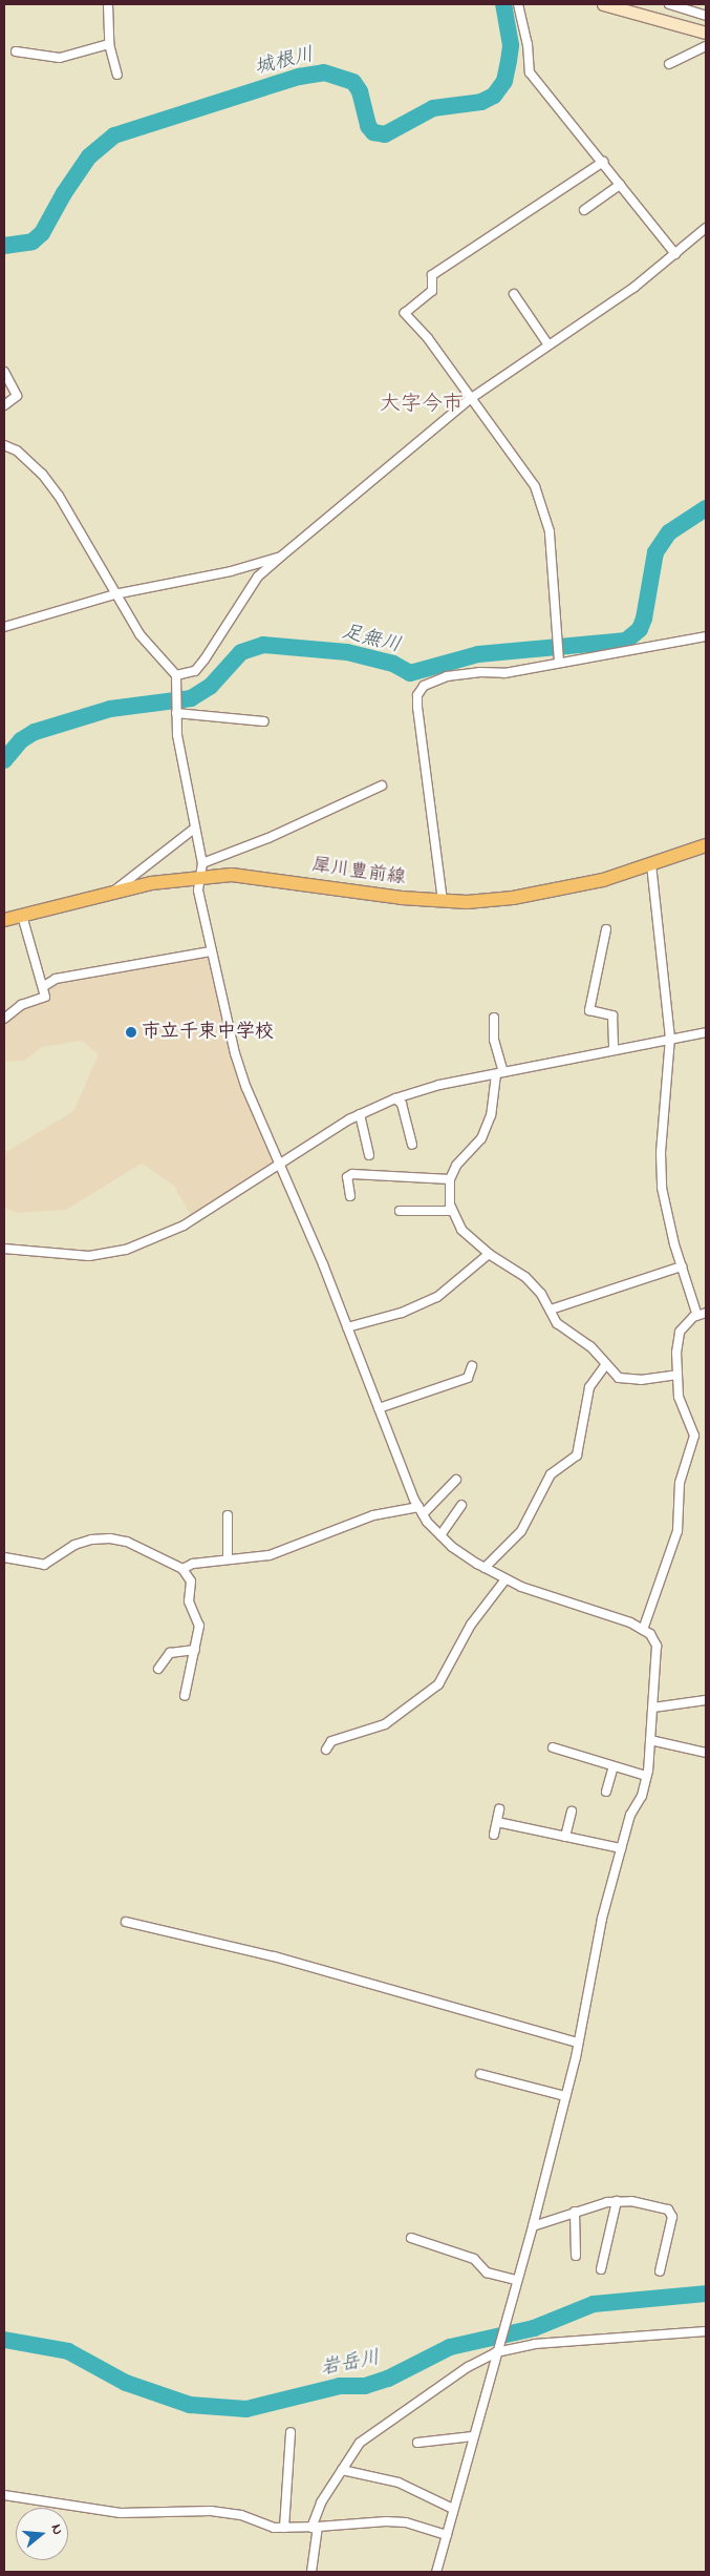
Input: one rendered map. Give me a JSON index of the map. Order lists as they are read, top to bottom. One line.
{"streets":{"main road":["犀川豊前線"]},"districts":["大字今市"],"water":["城根川","足無川","岩岳川"],"places":["市立千束中学校"],"north":"right"}
